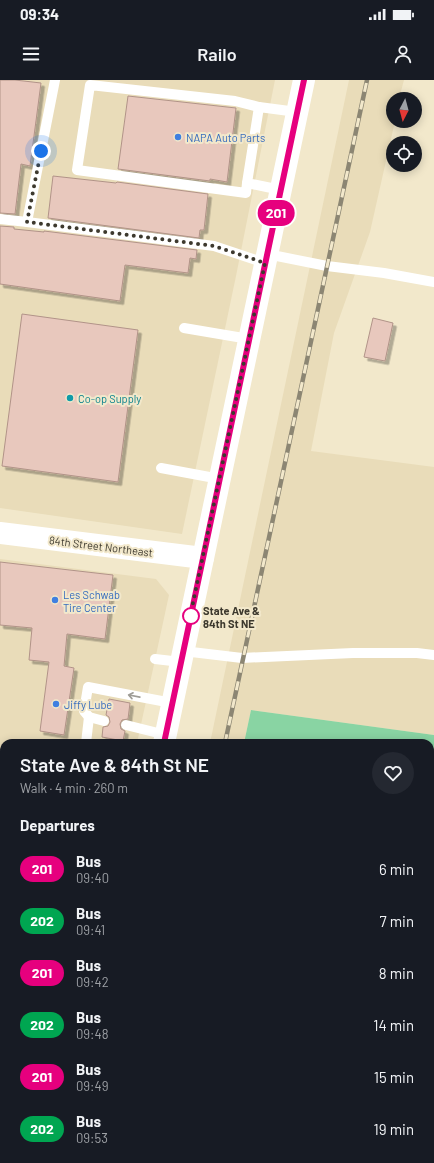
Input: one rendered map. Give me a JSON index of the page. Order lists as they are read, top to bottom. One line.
{"streets":{"main road":["84th Street Northeast"]},"places":["NAPA Auto Parts","Co-op Supply","Les Schwab Tire Center","State Ave & 84th St NE","Jiffy Lube"],"lines":["bus line 201"],"north":"bottom","page":{"status":"09:34","header":"Railo","on_map":"201","heading":[["State Ave & 84th St NE","Walk · 4 min · 260 m"],"Departures"],"list":[{"mark":"201","name":"Bus","note":"09:40","value":"6 min"},{"mark":"202","name":"Bus","note":"09:41","value":"7 min"},{"mark":"201","name":"Bus","note":"09:42","value":"8 min"},{"mark":"202","name":"Bus","note":"09:48","value":"14 min"},{"mark":"201","name":"Bus","note":"09:49","value":"15 min"},{"mark":"202","name":"Bus","note":"09:53","value":"19 min"}]}}
